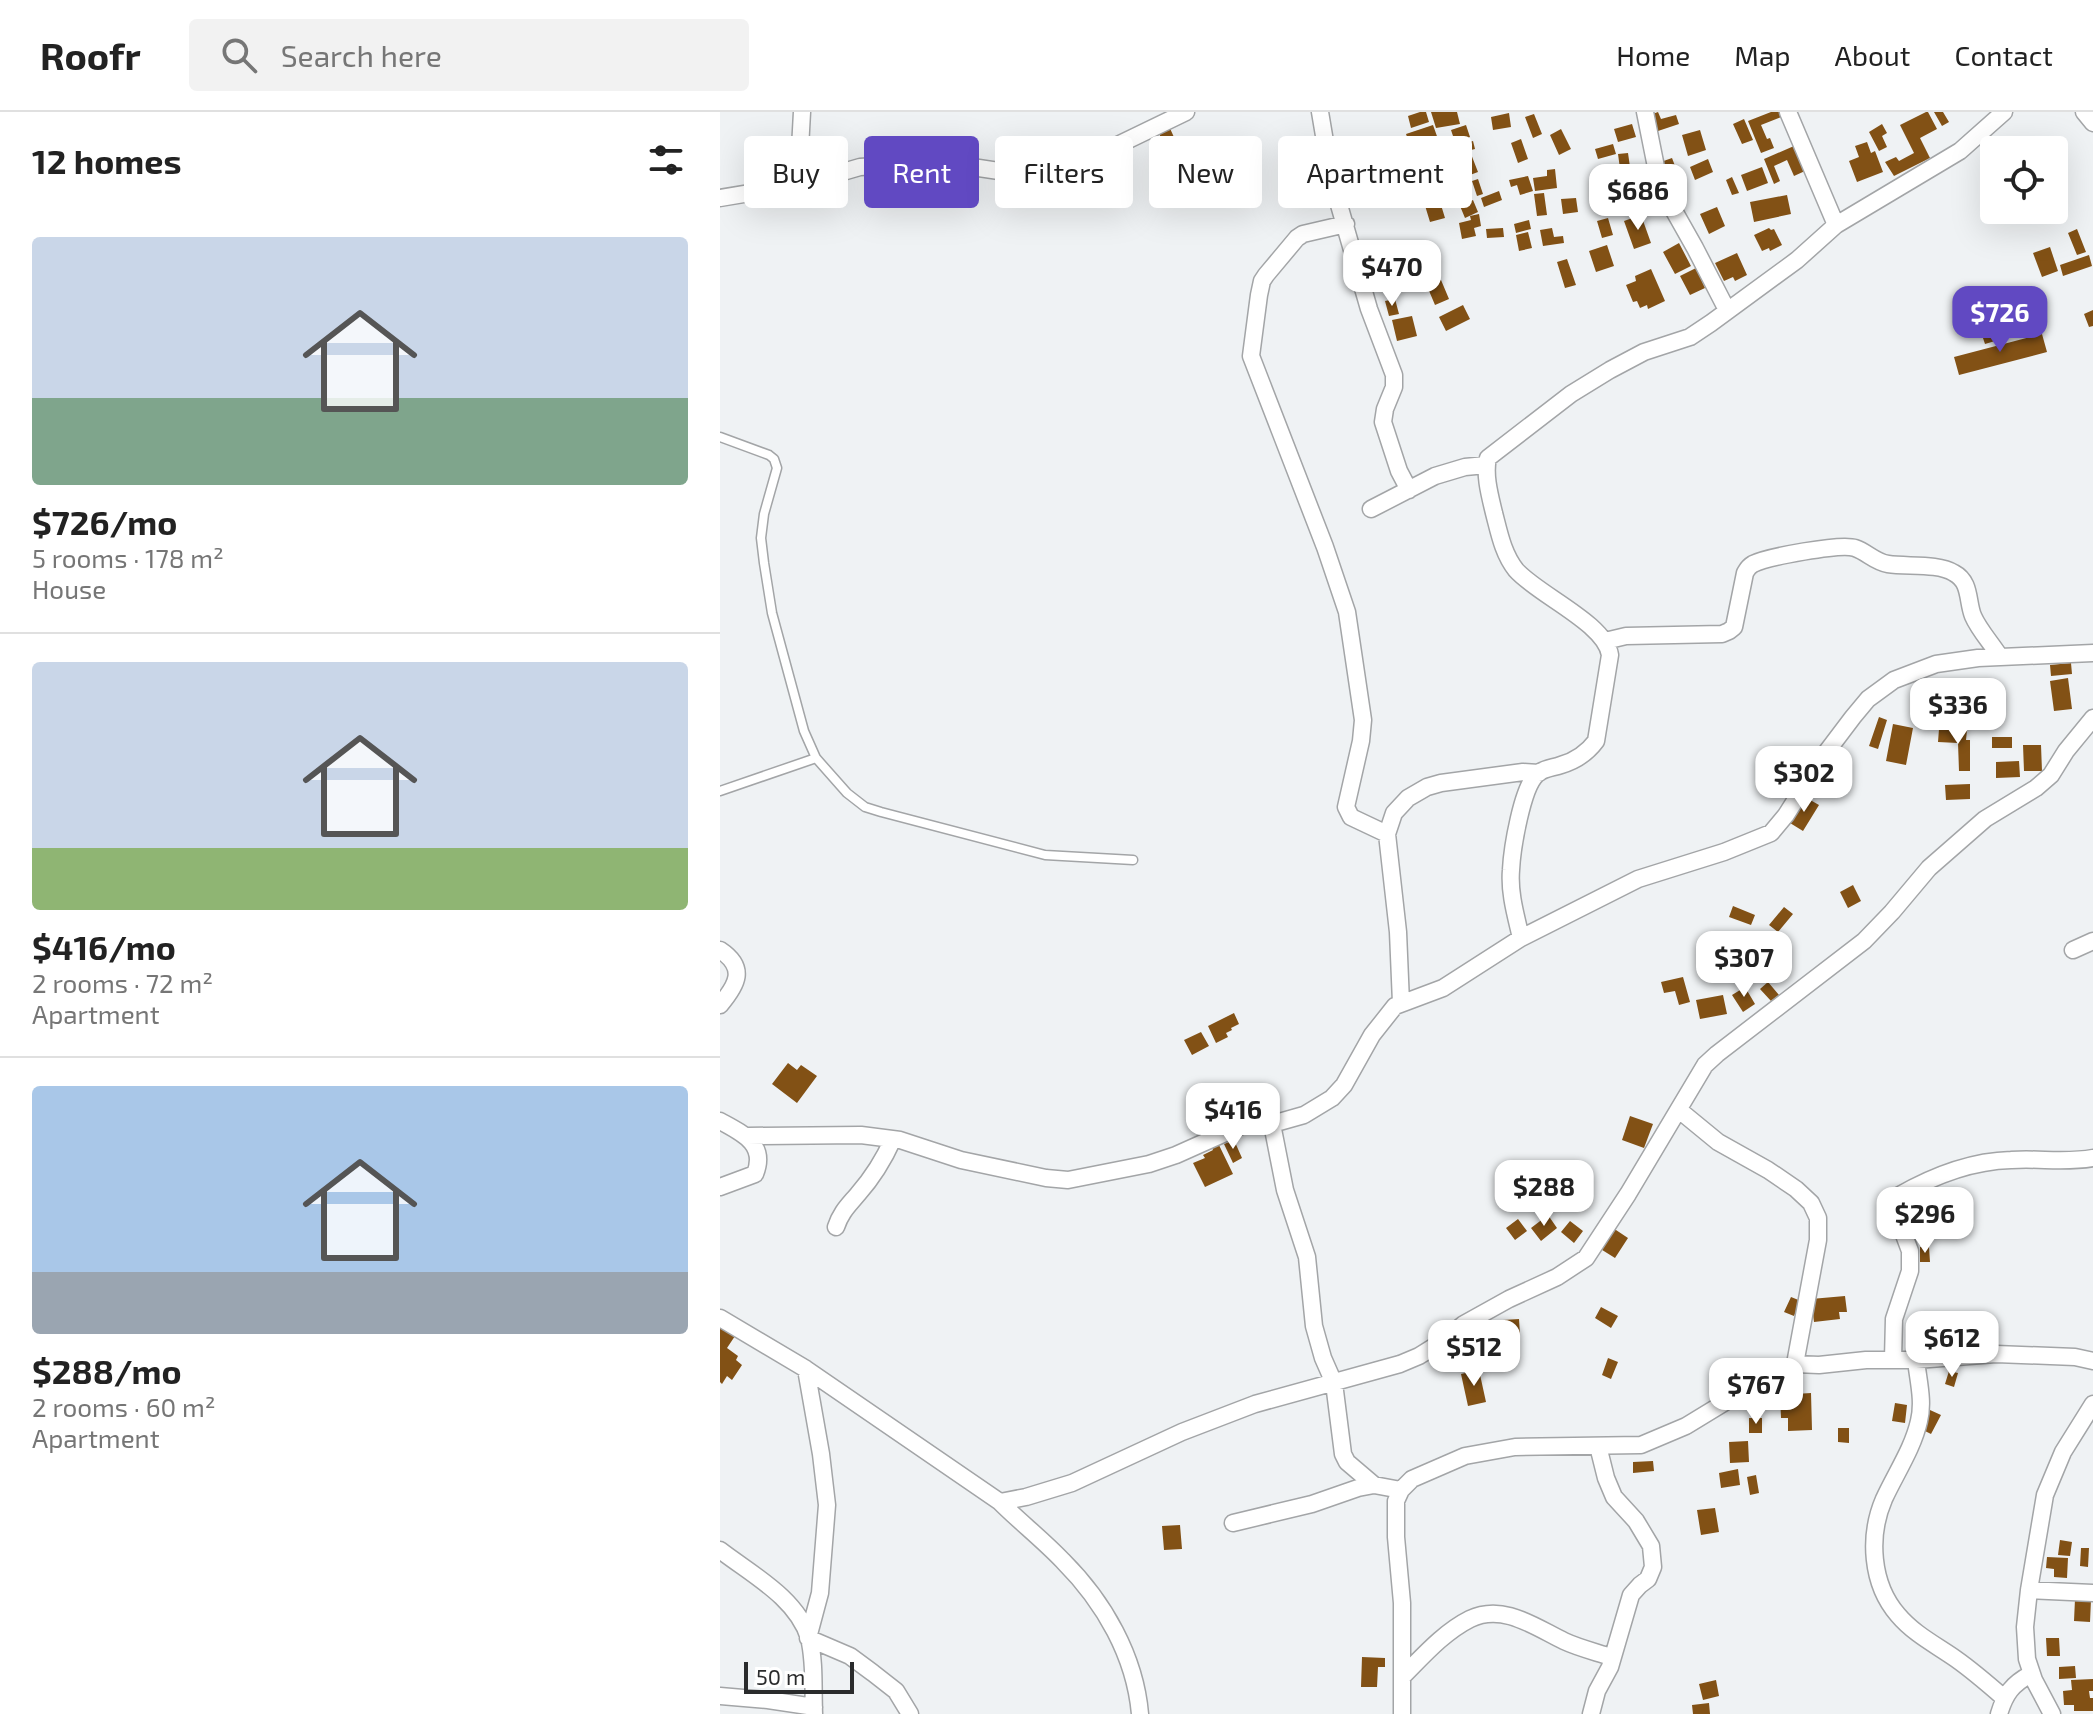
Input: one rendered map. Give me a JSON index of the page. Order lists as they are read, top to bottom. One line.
{"scale_bar":"50 m","page":{"header":"Roofr","search":"Search here","nav":["Home","Map","About","Contact"],"heading":"12 homes","chip":["Buy","Rent","Filters","New","Apartment"],"price":["$686","$470","$726","$336","$302","$307","$416","$288","$296","$612","$512","$767"],"list":[{"name":"$726/mo","note":"5 rooms · 178 m² · House"},{"name":"$416/mo","note":"2 rooms · 72 m² · Apartment"},{"name":"$288/mo","note":"2 rooms · 60 m² · Apartment"}],"scale":"50 m"}}
